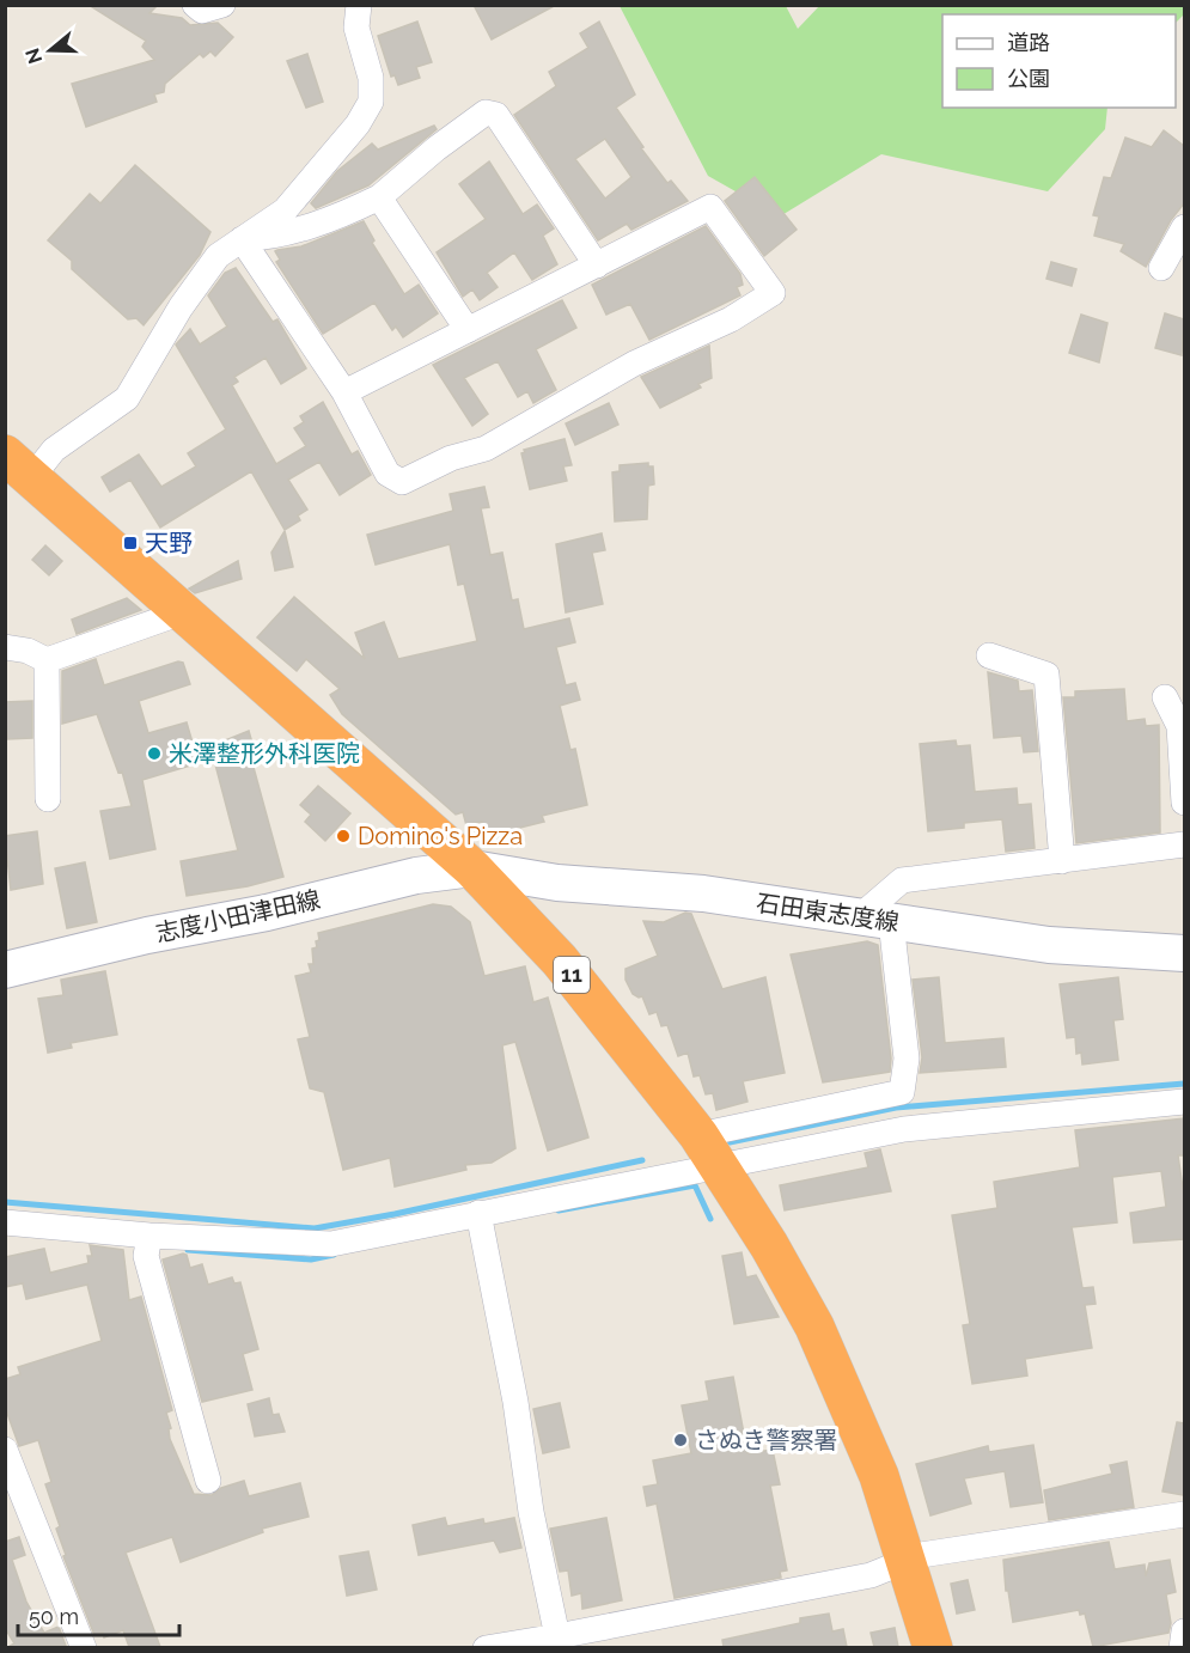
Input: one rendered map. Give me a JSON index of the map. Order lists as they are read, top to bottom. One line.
{"streets":{"highway":["11"],"main road":["石田東志度線","志度小田津田線"]},"crossings":[["石田東志度線","志度小田津田線"],["石田東志度線","11"],["志度小田津田線","11"]],"places":{"transit":["天野"],"other":["米澤整形外科医院","Domino's Pizza","さぬき警察署"]},"legend":["道路","公園"],"scale_bar":"50 m","north":"left"}
